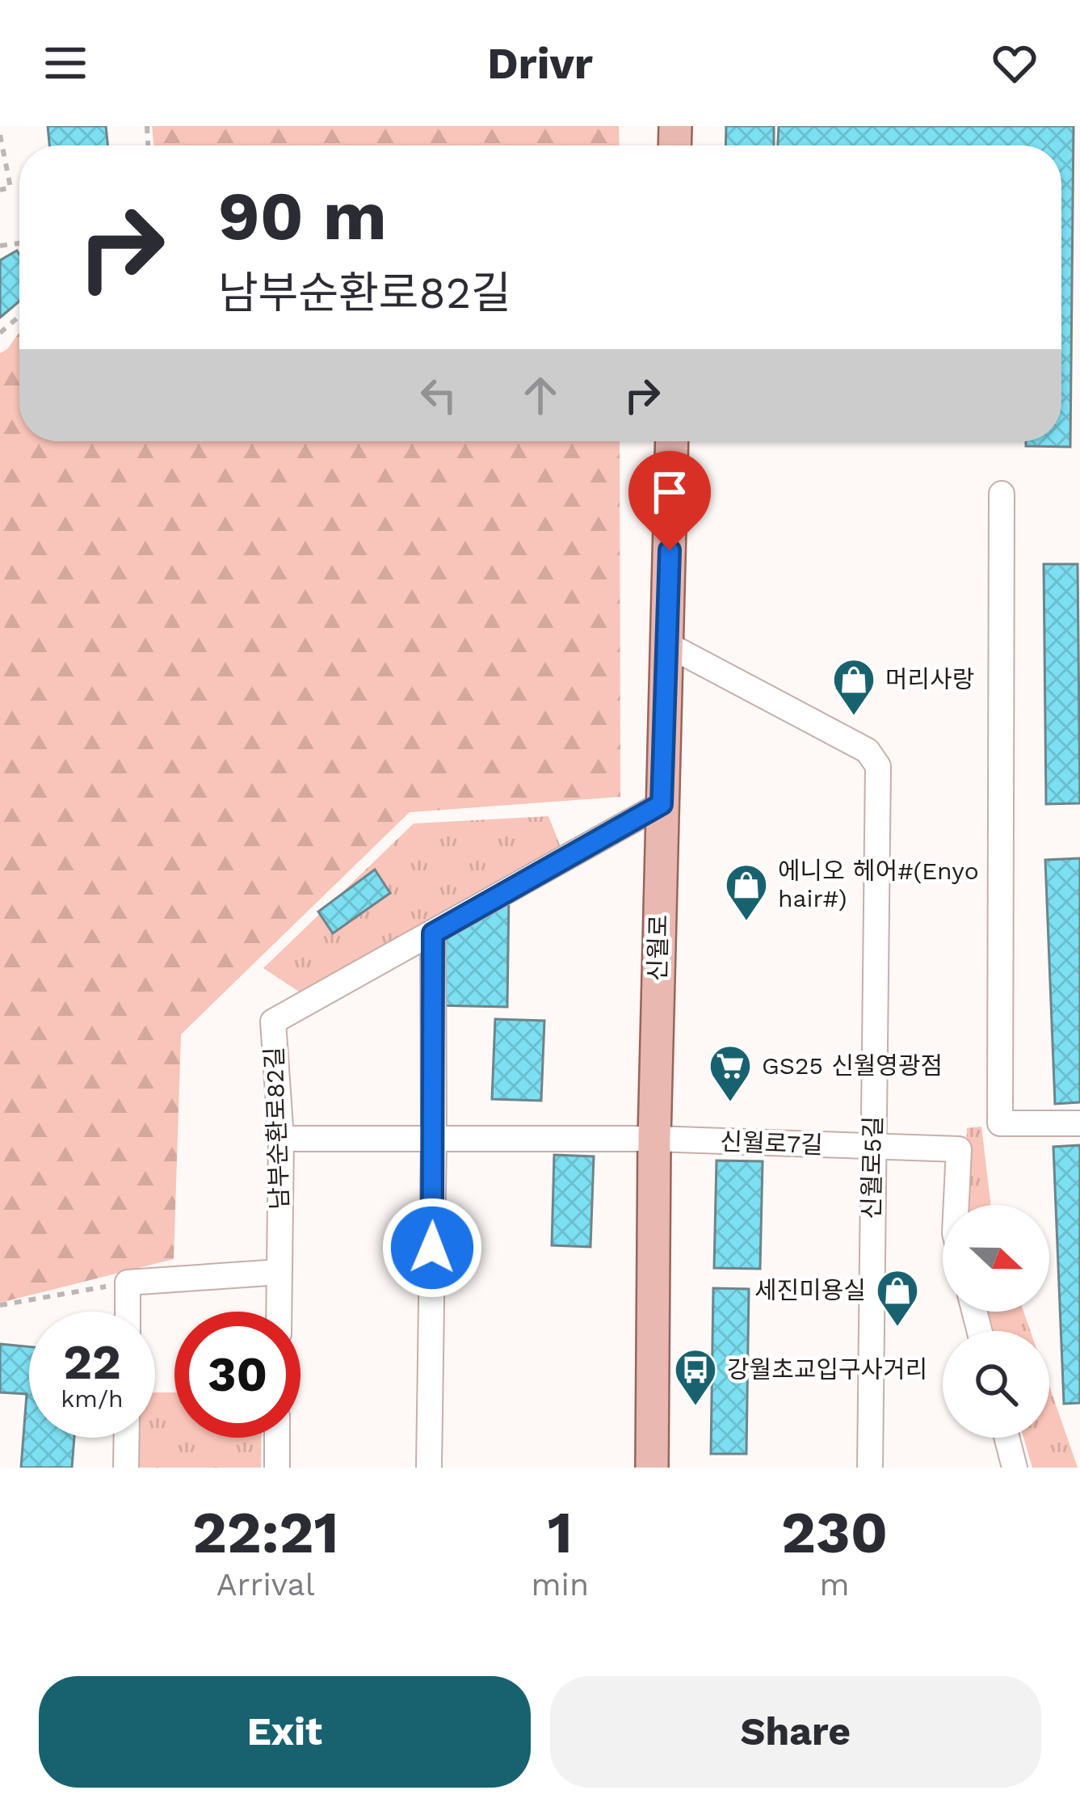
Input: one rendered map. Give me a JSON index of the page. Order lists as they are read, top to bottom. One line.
{"streets":{"main road":["신월로"],"street":["남부순환로82길","신월로7길","신월로5길"]},"crossings":[["신월로","남부순환로82길"],["신월로","신월로7길"],["신월로","신월로5길"],["남부순환로82길","신월로7길"],["신월로7길","신월로5길"]],"places":{"shop":["머리사랑","에니오 헤어#(Enyo hair#)","세진미용실"],"supermarket":["GS25 신월영광점"],"bus stop":["강월초교입구사거리"]},"north":"right","page":{"header":"Drivr","turn":["90 m","남부순환로82길"],"speed":"22 km/h","limit":"30","eta":["22:21","Arrival","1","min","230","m"],"buttons":["Exit","Share"]}}
